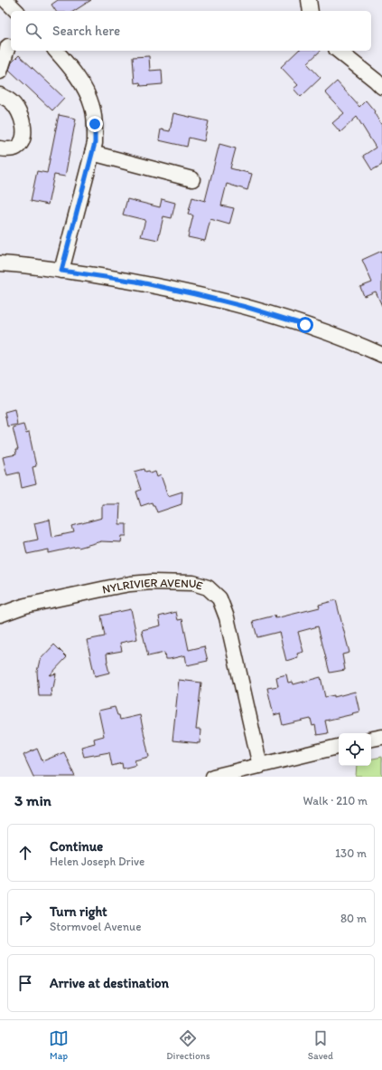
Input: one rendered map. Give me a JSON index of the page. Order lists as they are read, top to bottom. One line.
{"streets":{"street":["NYLRIVIER AVENUE"]},"page":{"search":"Search here","heading":["3 min","Walk · 210 m"],"list":[["Continue","Helen Joseph Drive","130 m"],["Turn right","Stormvoel Avenue","80 m"],"Arrive at destination"],"nav":["Map","Directions","Saved"]}}
